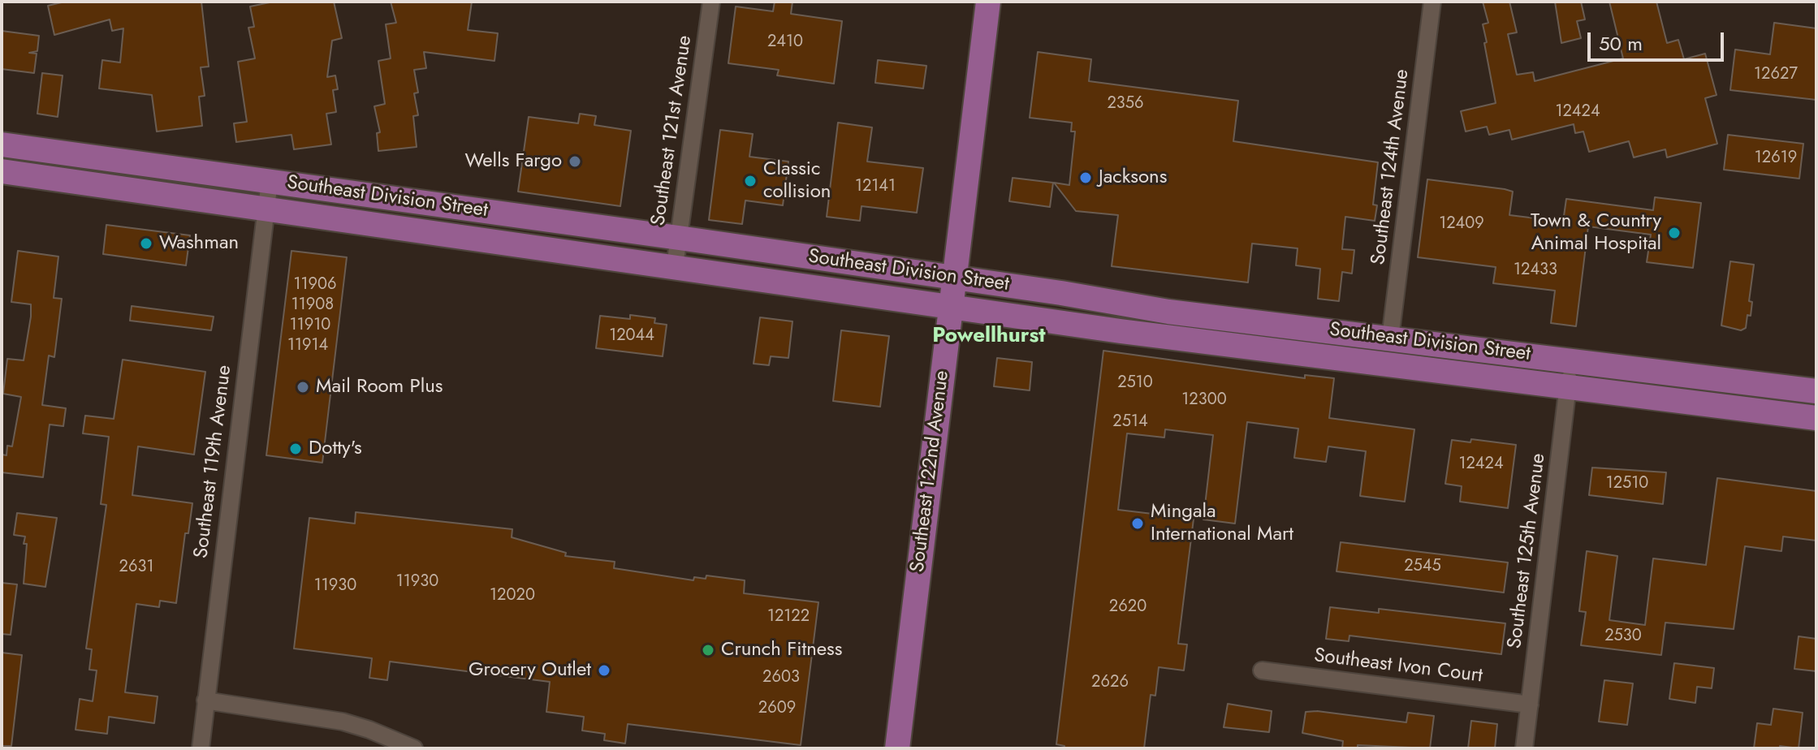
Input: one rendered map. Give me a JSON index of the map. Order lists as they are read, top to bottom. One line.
{"streets":{"main road":["Southeast Division Street","Southeast 122nd Avenue"],"street":["Southeast 121st Avenue","Southeast 124th Avenue","Southeast 119th Avenue","Southeast 125th Avenue","Southeast Ivon Court"]},"crossings":[["Southeast 121st Avenue","Southeast Division Street"],["Southeast 124th Avenue","Southeast Division Street"],["Southeast Division Street","Southeast 119th Avenue"],["Southeast Division Street","Southeast 122nd Avenue"],["Southeast Division Street","Southeast 125th Avenue"],["Southeast 125th Avenue","Southeast Ivon Court"]],"districts":["Powellhurst"],"places":["Wells Fargo","Jacksons","Classic collision","Town & Country Animal Hospital","Washman","Mail Room Plus","Dotty's","Mingala International Mart","Crunch Fitness","Grocery Outlet"],"house_numbers":["2410","12627","2356","12424","12619","12141","12409","12433","11906","11908","11910","12044","11914","2510","12300","2514","12424","12510","2545","2631","11930","11930","12020","2620","12122","2530","2603","2626","2609"],"scale_bar":"50 m"}
